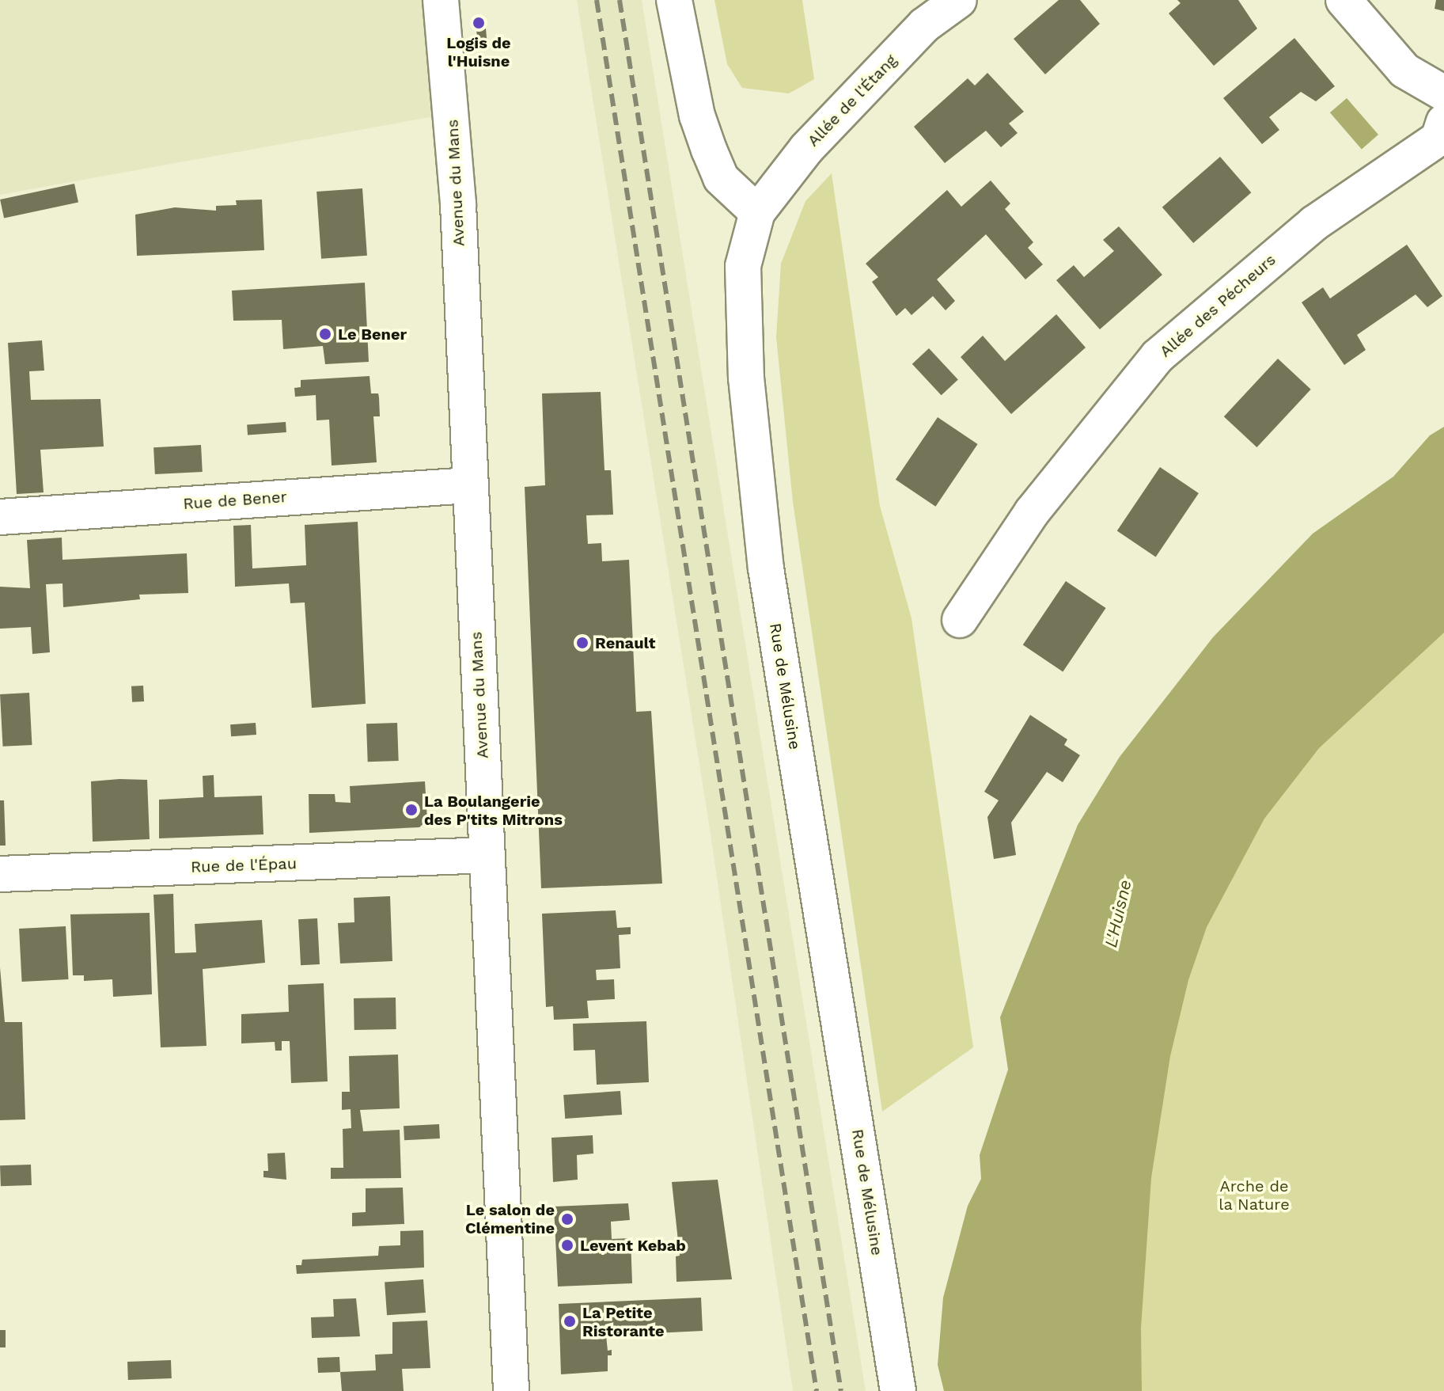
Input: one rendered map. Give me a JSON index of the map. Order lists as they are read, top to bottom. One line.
{"streets":{"street":["Allée de l'Étang","Avenue du Mans","Allée des Pécheurs","Rue de Bener","Rue de Mélusine","Rue de l'Épau"]},"crossings":[["Allée de l'Étang","Rue de Mélusine"],["Avenue du Mans","Rue de Bener"],["Avenue du Mans","Rue de l'Épau"]],"water":["L'Huisne"],"parks":["Arche de la Nature"],"places":["Logis de l'Huisne","Le Bener","Renault","La Boulangerie des P'tits Mitrons","Le salon de Clémentine","Levent Kebab","La Petite Ristorante"]}
